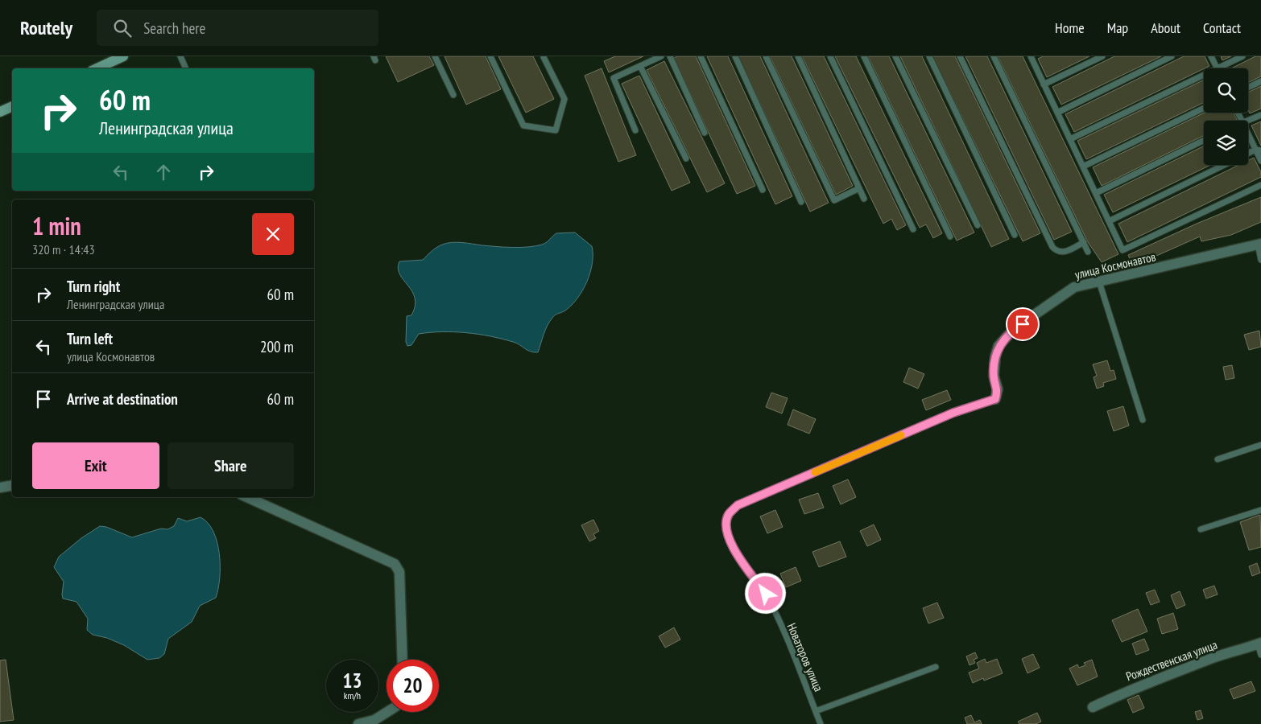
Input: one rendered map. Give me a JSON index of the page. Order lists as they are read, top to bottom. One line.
{"streets":{"street":["улица Космонавтов","Рождественская улица"],"lane":["Новаторов улица"]},"crossings":[["улица Космонавтов","Новаторов улица"]],"page":{"header":"Routely","search":"Search here","nav":["Home","Map","About","Contact"],"turn":["60 m","Ленинградская улица"],"heading":["1 min","320 m · 14:43"],"list":[{"name":"Turn right","note":"Ленинградская улица","value":"60 m"},{"name":"Turn left","note":"улица Космонавтов","value":"200 m"},{"name":"Arrive at destination","value":"60 m"}],"buttons":["Exit","Share"],"speed":"13 km/h","limit":"20"}}
